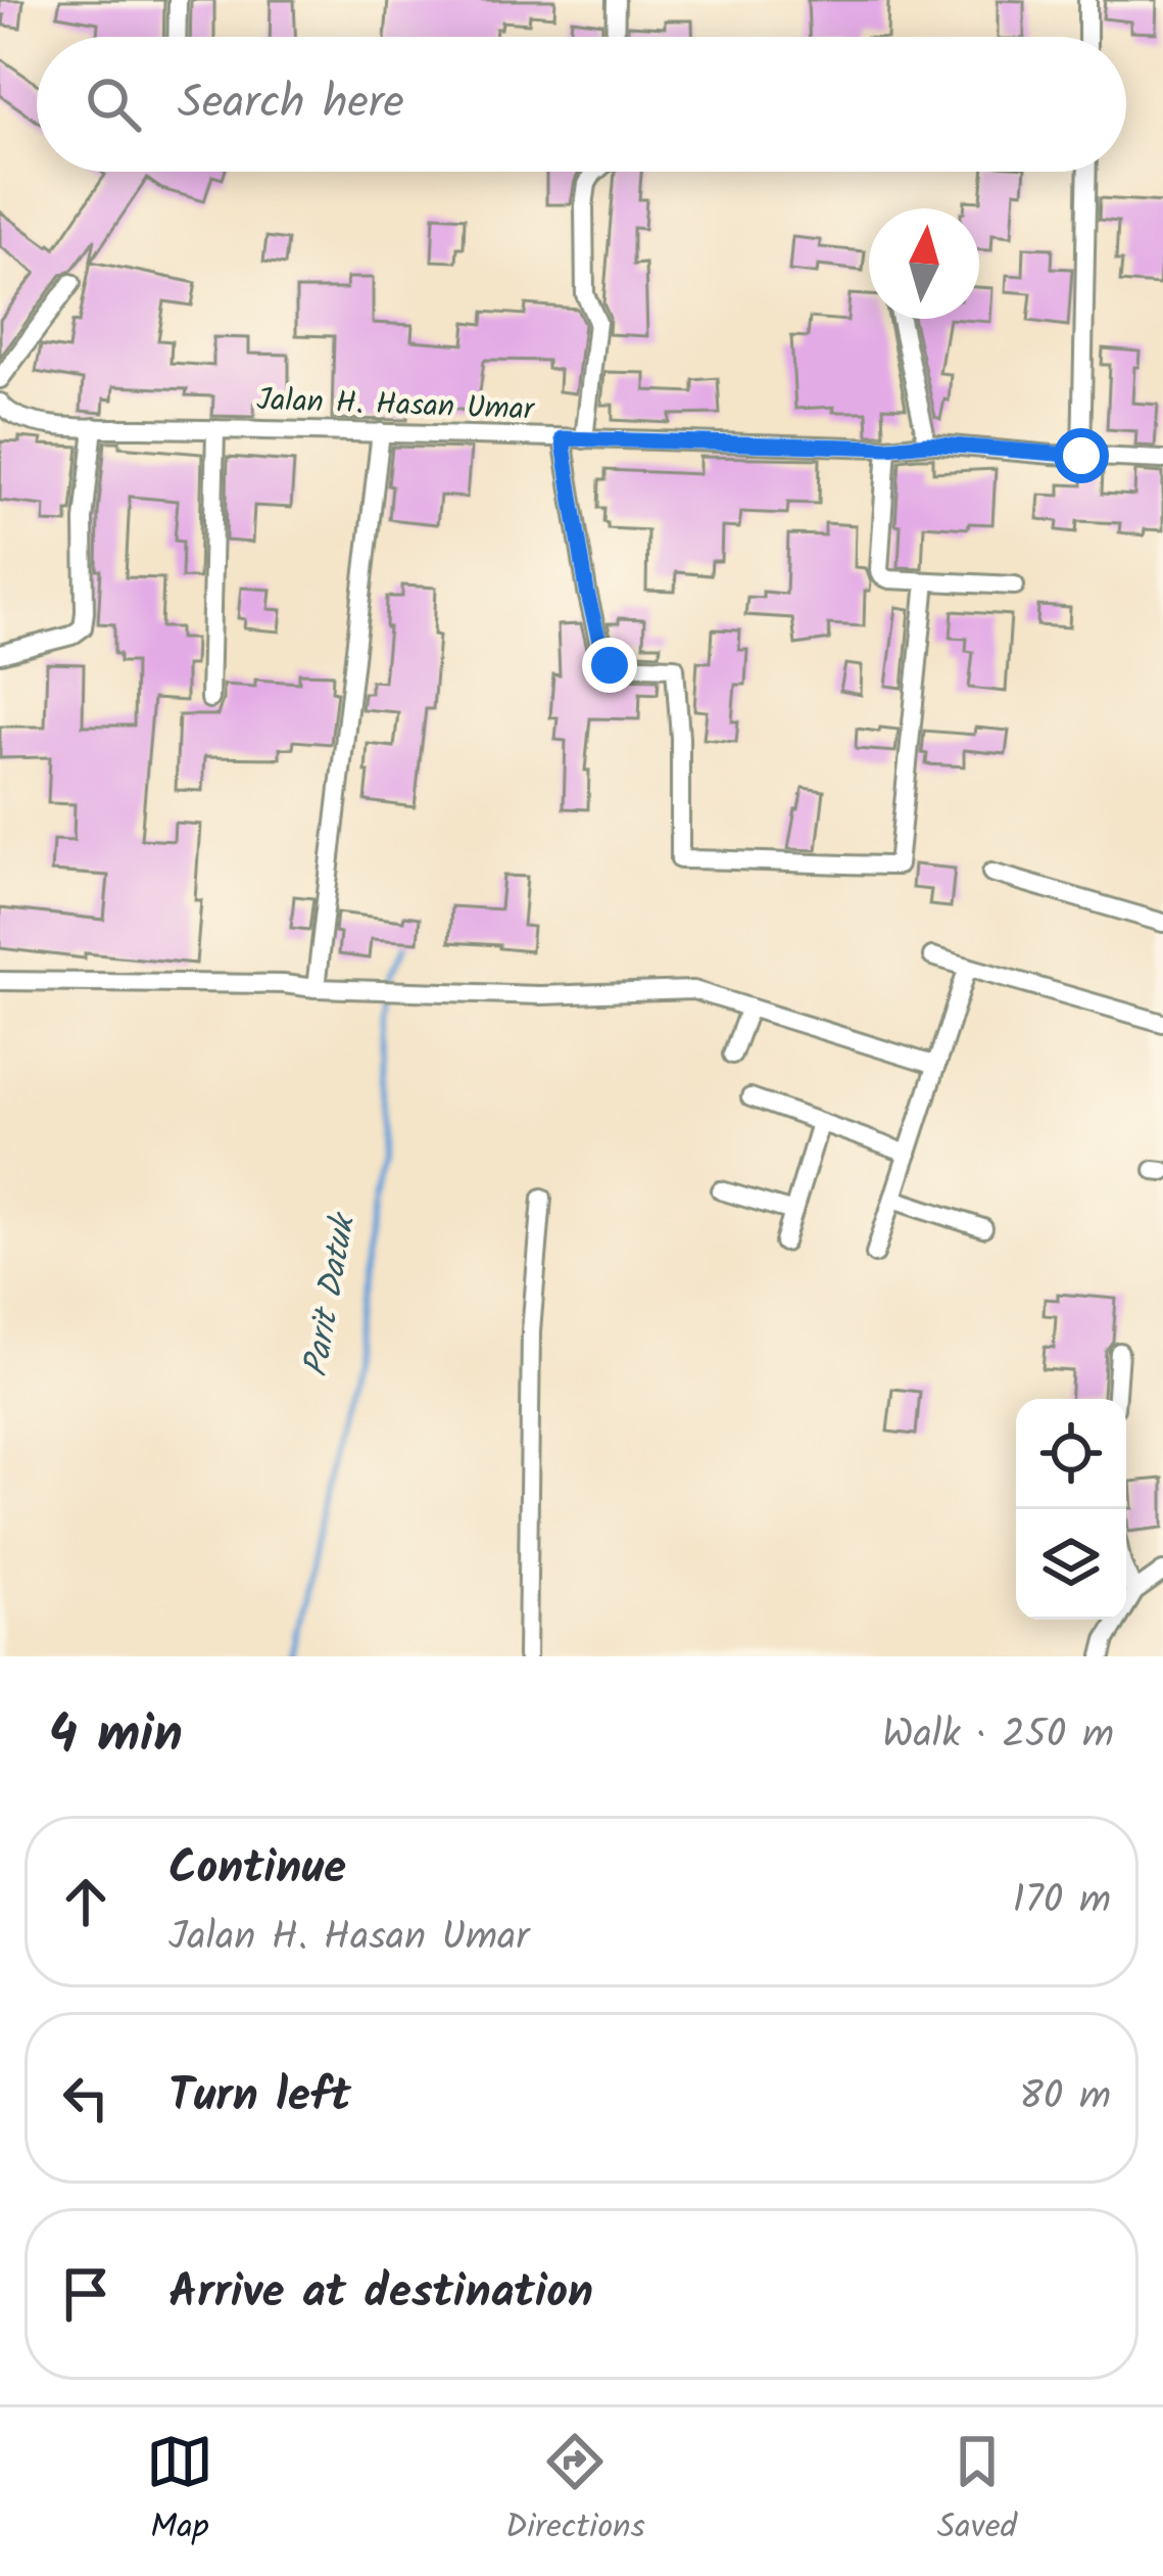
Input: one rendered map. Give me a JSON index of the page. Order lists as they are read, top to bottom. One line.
{"streets":{"street":["Jalan H. Hasan Umar"]},"water":["Parit Datuk"],"north":"top","page":{"search":"Search here","heading":["4 min","Walk · 250 m"],"list":[["Continue","Jalan H. Hasan Umar","170 m"],["Turn left","80 m"],"Arrive at destination"],"nav":["Map","Directions","Saved"]}}
